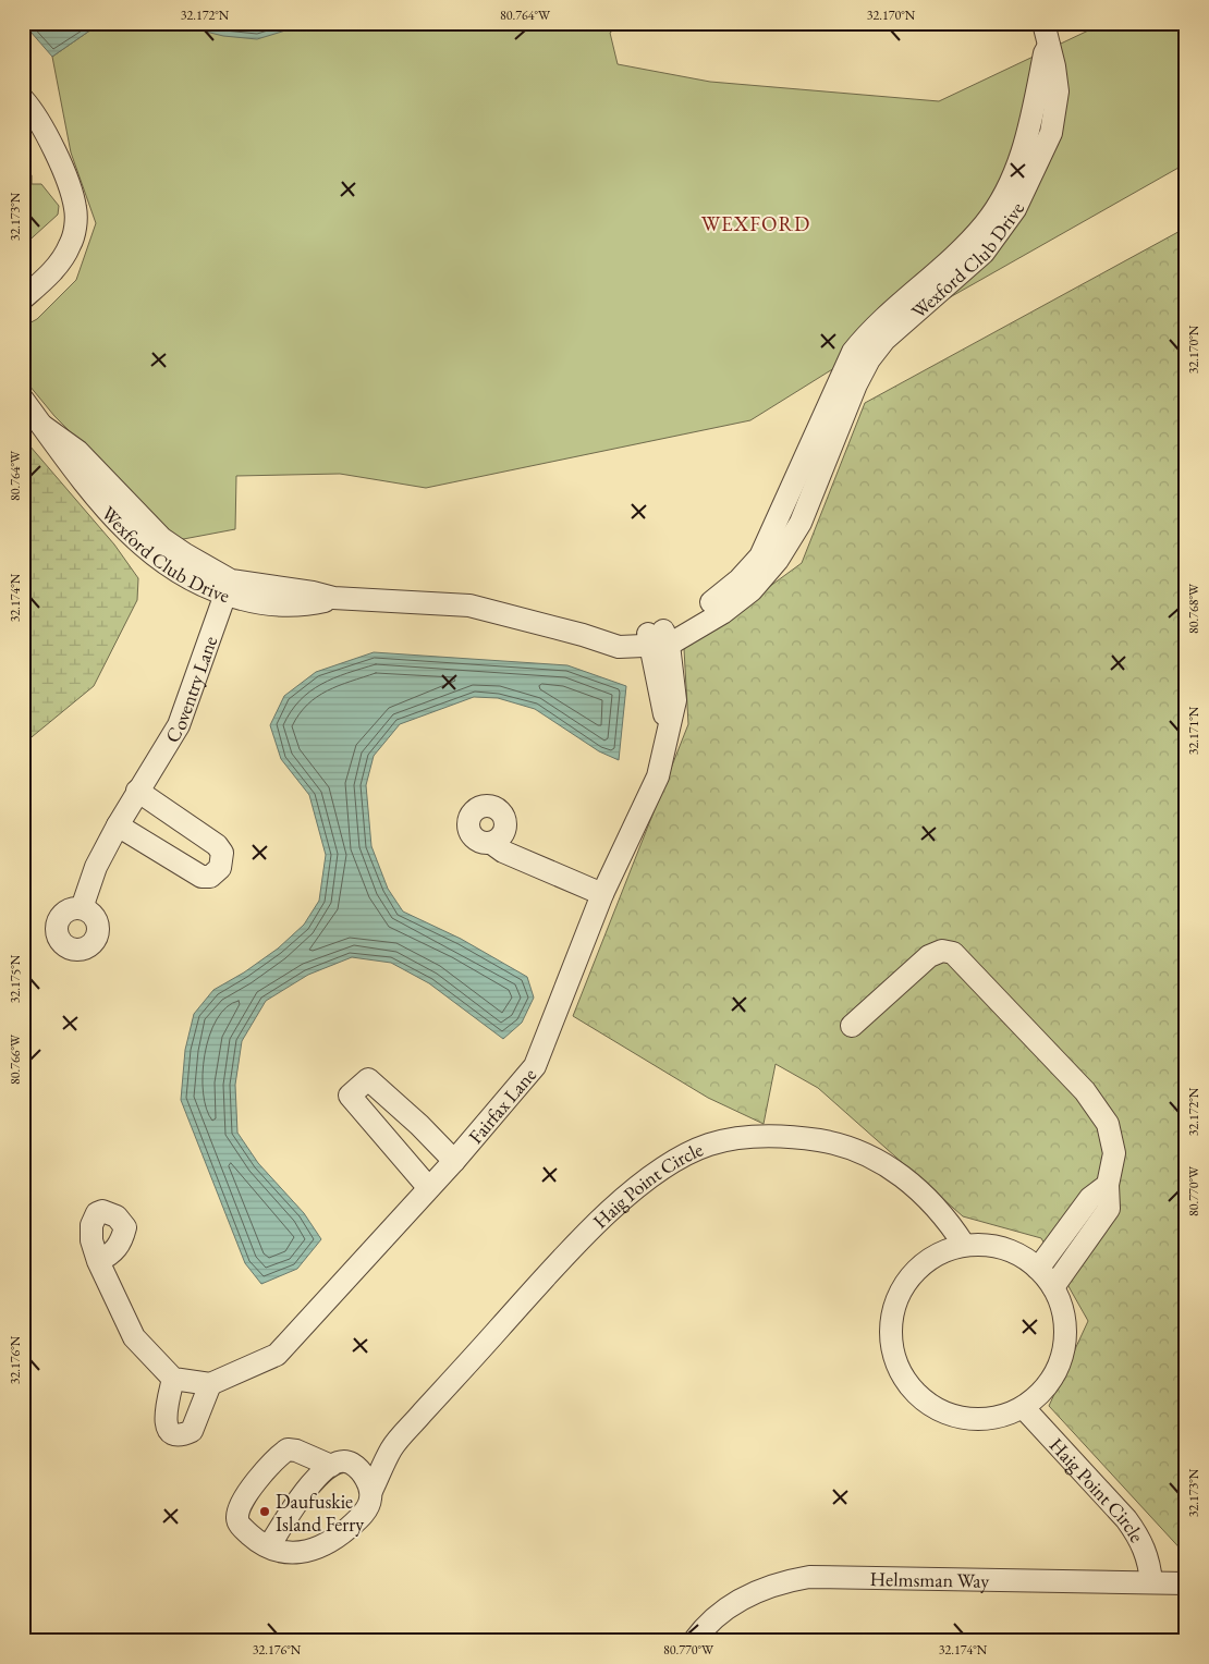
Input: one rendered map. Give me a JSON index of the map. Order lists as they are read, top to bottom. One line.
{"streets":{"street":["Wexford Club Drive","Coventry Lane","Fairfax Lane","Haig Point Circle","Helmsman Way"]},"crossings":[["Wexford Club Drive","Coventry Lane"],["Wexford Club Drive","Fairfax Lane"],["Haig Point Circle","Helmsman Way"]],"districts":["WEXFORD"],"places":["Daufuskie Island Ferry"],"coordinates":["32.172°N","80.764°W","32.170°N","32.173°N","32.174°N","80.768°W","32.171°N","32.175°N","80.766°W","80.770°W","32.176°N"]}
